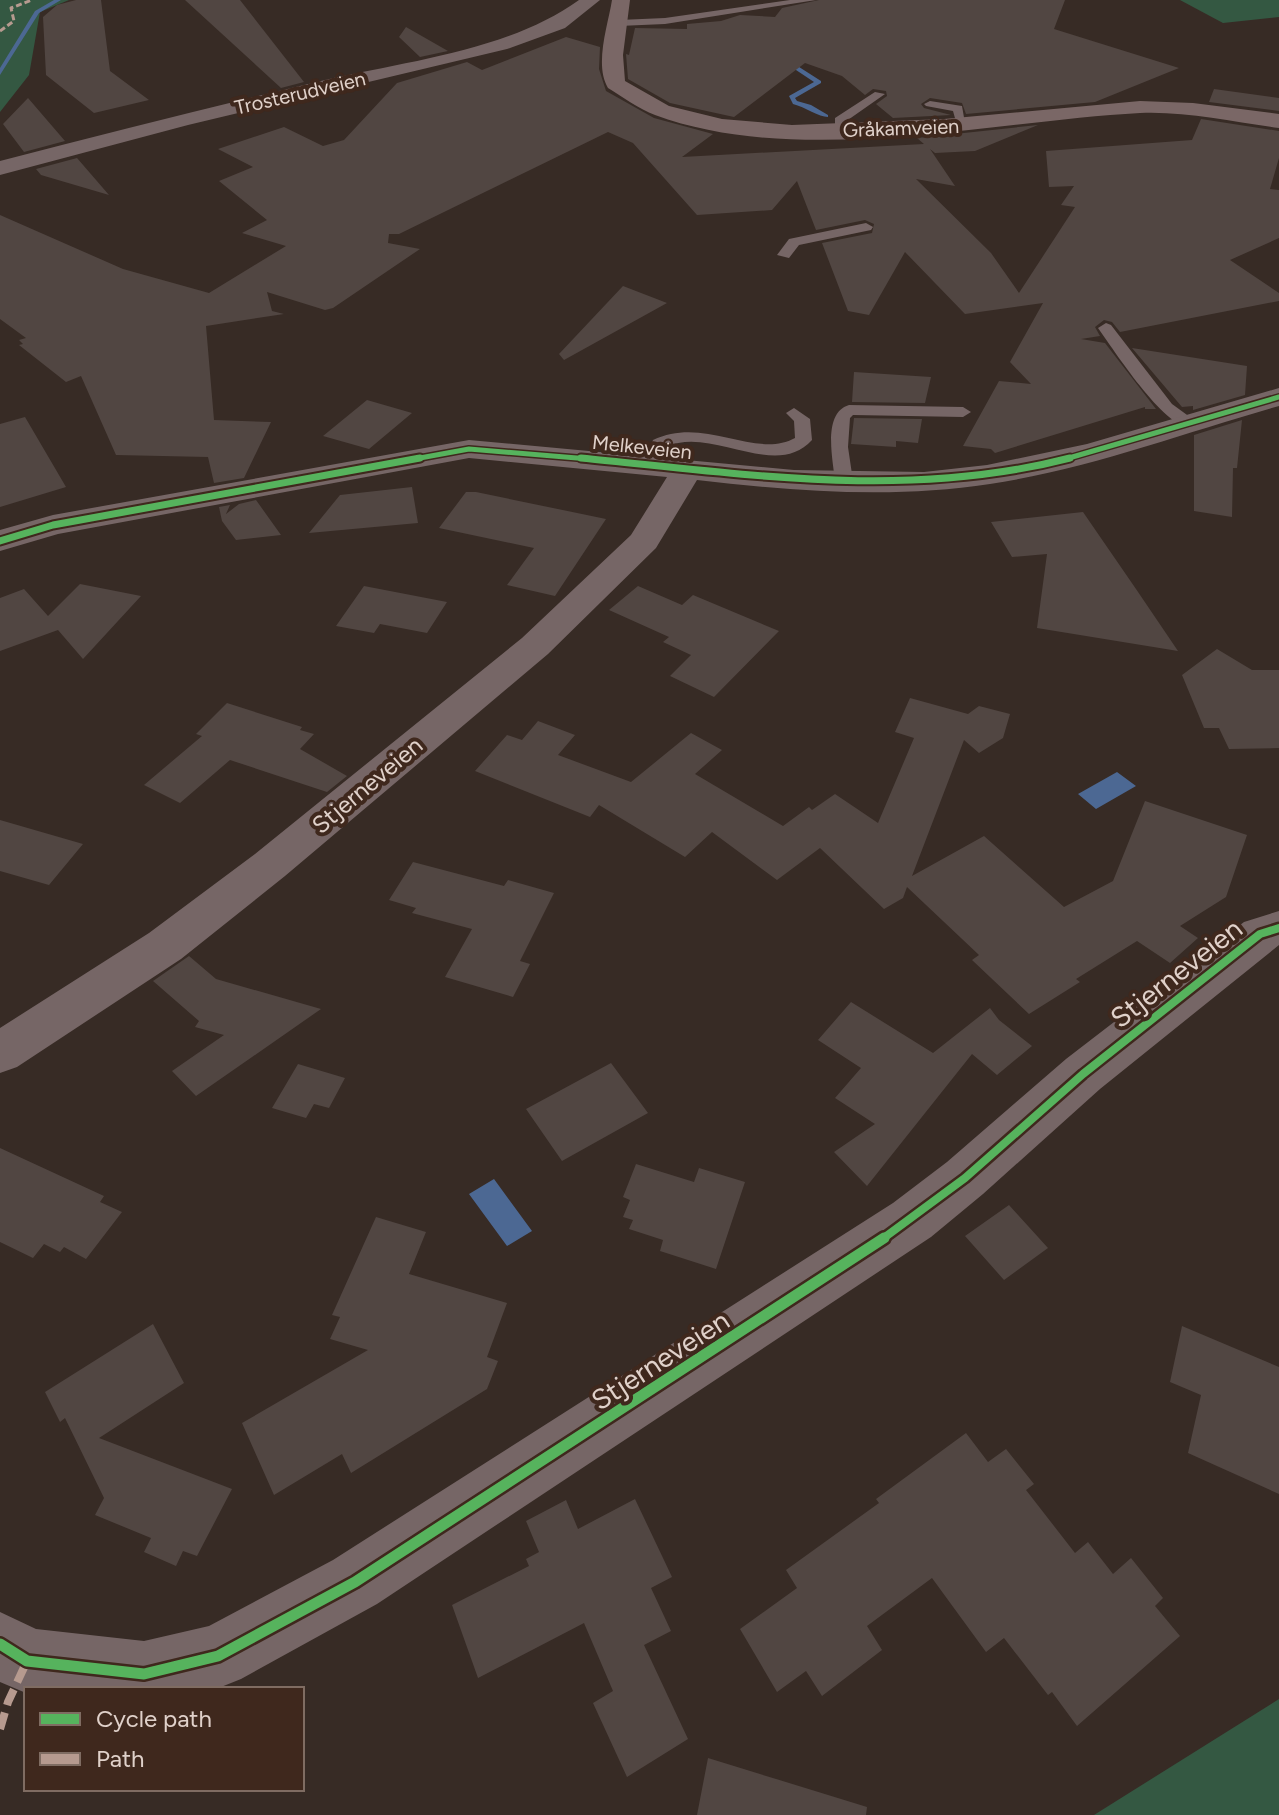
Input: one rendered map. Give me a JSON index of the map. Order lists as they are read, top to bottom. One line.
{"streets":{"street":["Trosterudveien","Gråkamveien","Melkeveien","Stjerneveien"]},"crossings":[["Melkeveien","Stjerneveien"]],"legend":["Cycle path","Path"]}
